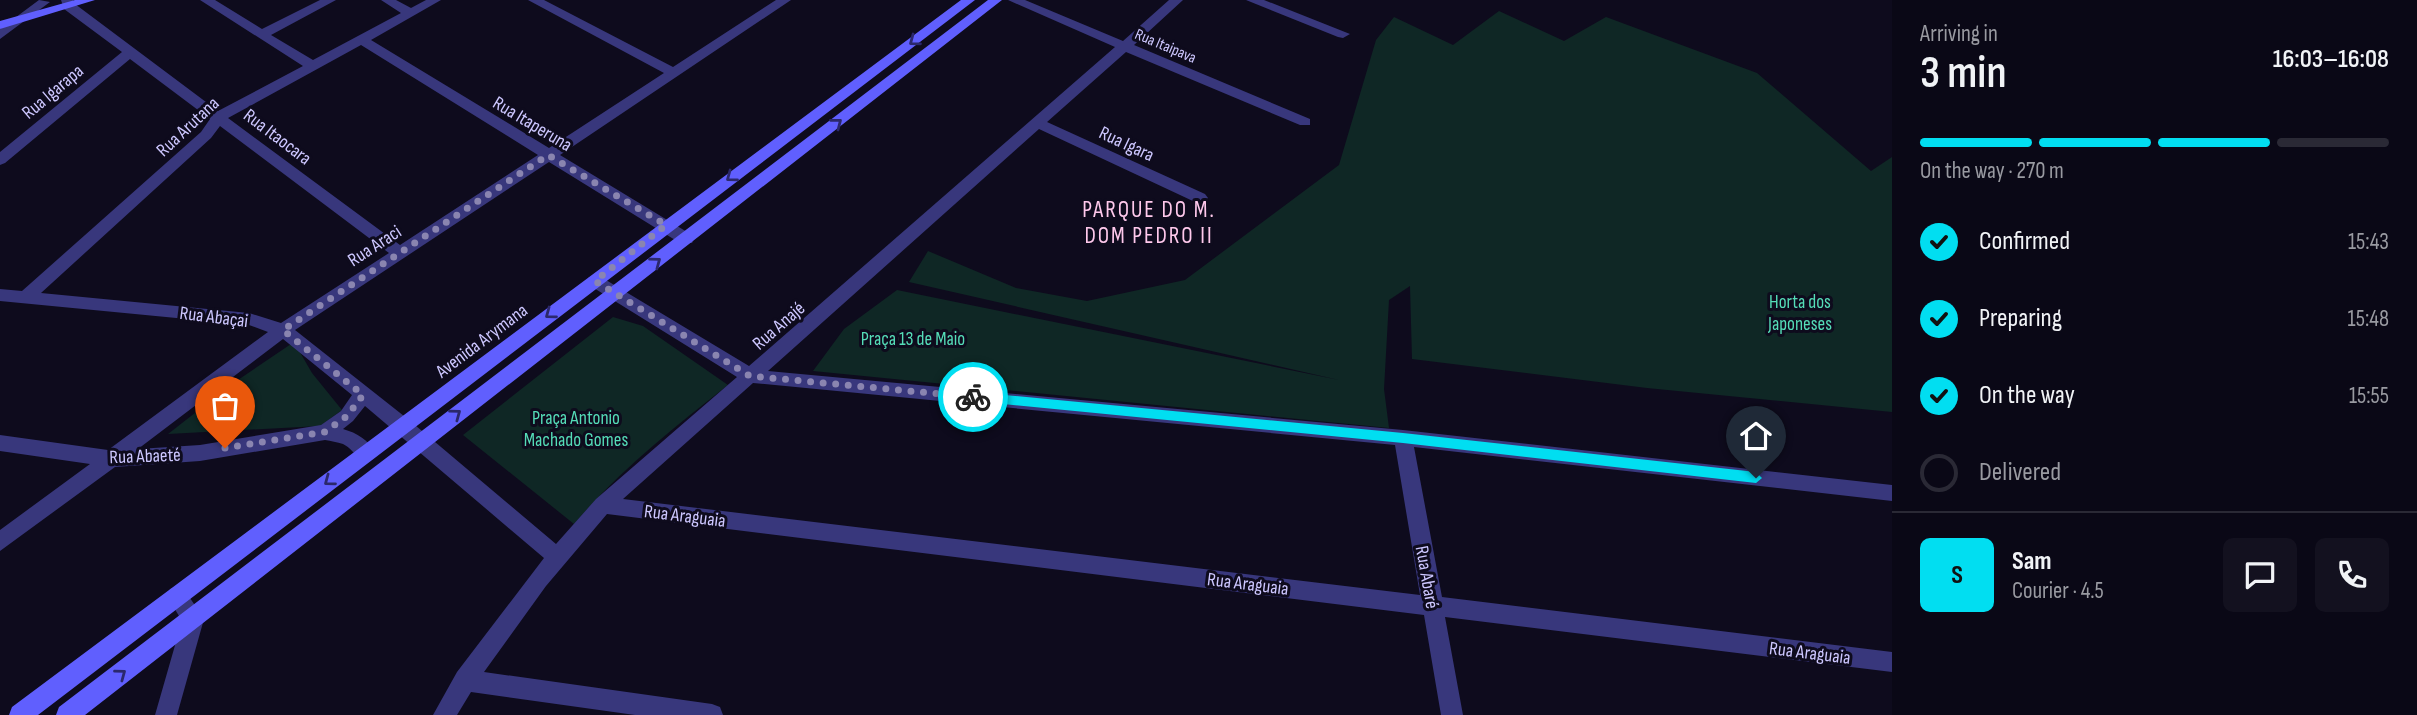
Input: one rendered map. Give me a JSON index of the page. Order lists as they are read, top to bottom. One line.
{"streets":{"main road":["Avenida Arymana"],"street":["Rua Itaipava","Rua Igarapa","Rua Itaperuna","Rua Arutana","Rua Itaocara","Rua Igara","Rua Araci","Rua Abaçai","Rua Anajé","Rua Abaeté","Rua Araguaia","Rua Abaré"]},"crossings":[["Rua Itaipava","Rua Anajé"],["Rua Igarapa","Rua Itaocara"],["Rua Itaperuna","Rua Arutana"],["Rua Itaperuna","Rua Araci"],["Rua Itaperuna","Avenida Arymana"],["Rua Arutana","Rua Itaocara"],["Rua Arutana","Rua Abaçai"],["Rua Itaocara","Rua Araci"],["Rua Igara","Rua Anajé"],["Rua Araci","Rua Abaçai"],["Rua Araci","Rua Abaeté"],["Rua Abaçai","Rua Anajé"],["Rua Abaçai","Avenida Arymana"],["Rua Anajé","Rua Araguaia"],["Rua Araguaia","Rua Abaré"]],"districts":["PARQUE DO M. DOM PEDRO II"],"parks":["Horta dos Japoneses","Praça 13 de Maio","Praça Antonio Machado Gomes"],"page":{"heading":["3 min","Arriving in","16:03–16:08"],"panel":["Sam","Courier · 4.5"],"bar":"On the way · 270 m","list":[["Confirmed","15:43"],["Preparing","15:48"],["On the way","15:55"],"Delivered"],"round":"S"}}
